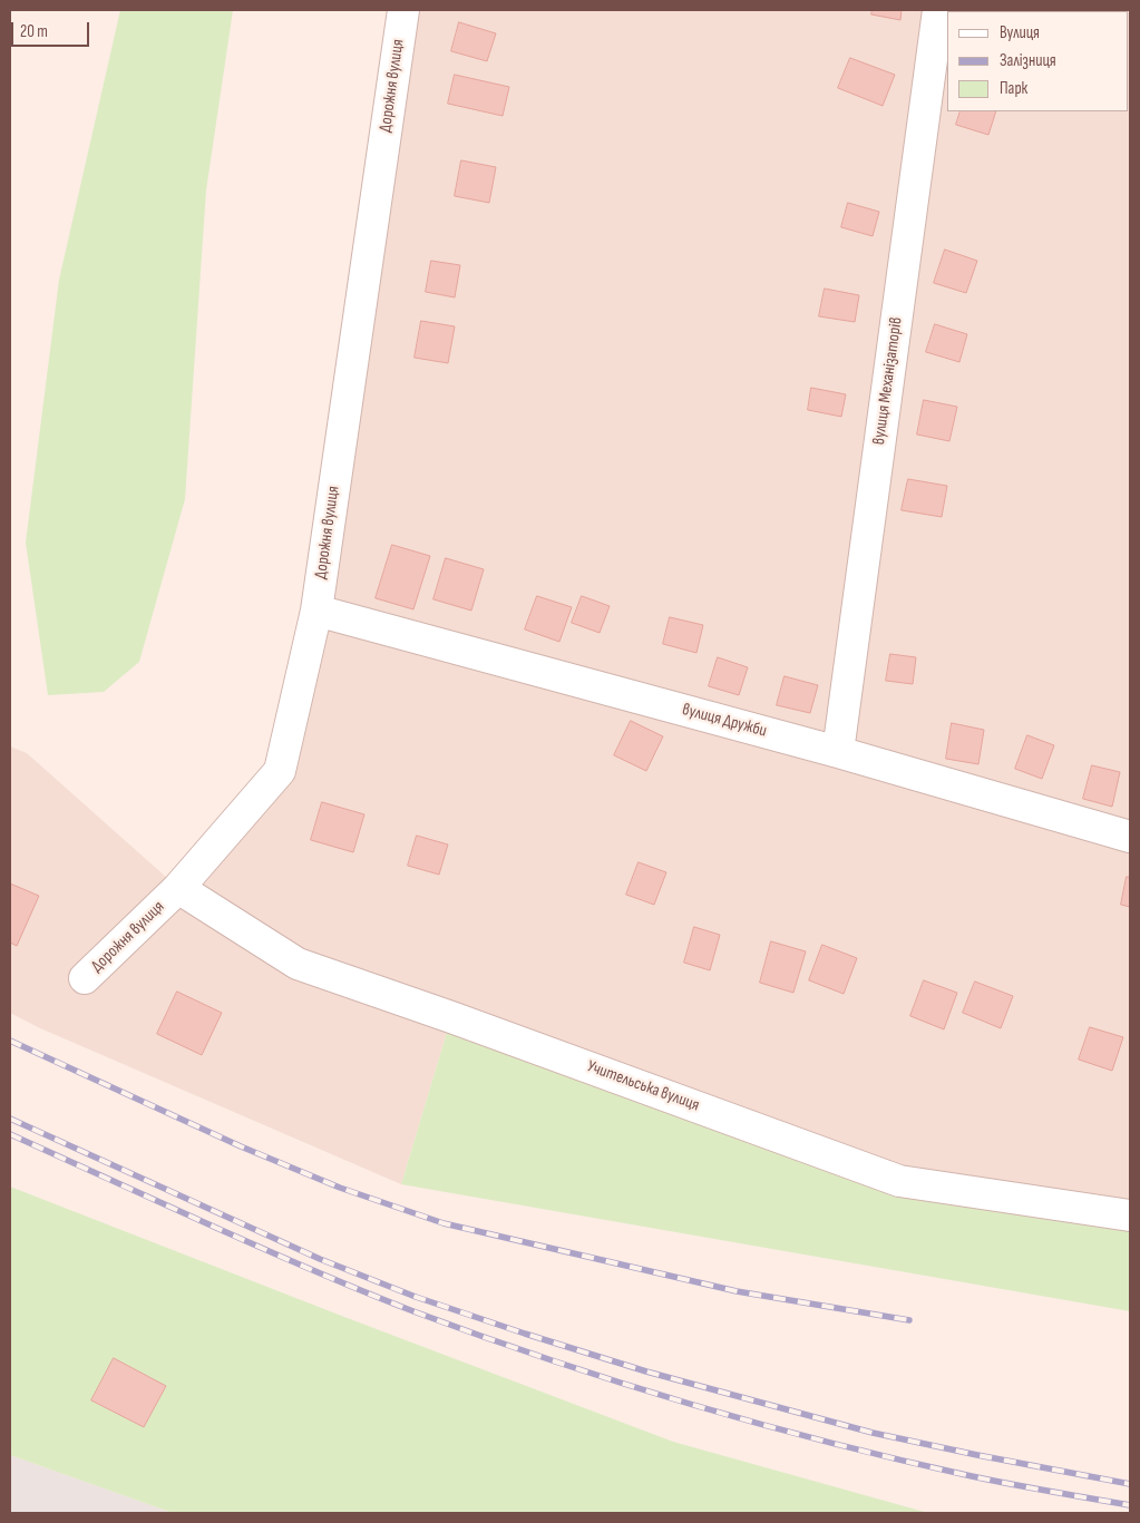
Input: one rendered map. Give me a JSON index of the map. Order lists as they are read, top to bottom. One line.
{"streets":{"street":["Дорожня вулиця","вулиця Механізаторів","вулиця Дружби","Учительська вулиця"]},"crossings":[["Дорожня вулиця","вулиця Дружби"],["Дорожня вулиця","Учительська вулиця"],["вулиця Механізаторів","вулиця Дружби"]],"legend":["Вулиця","Залізниця","Парк"],"scale_bar":"20 m"}
